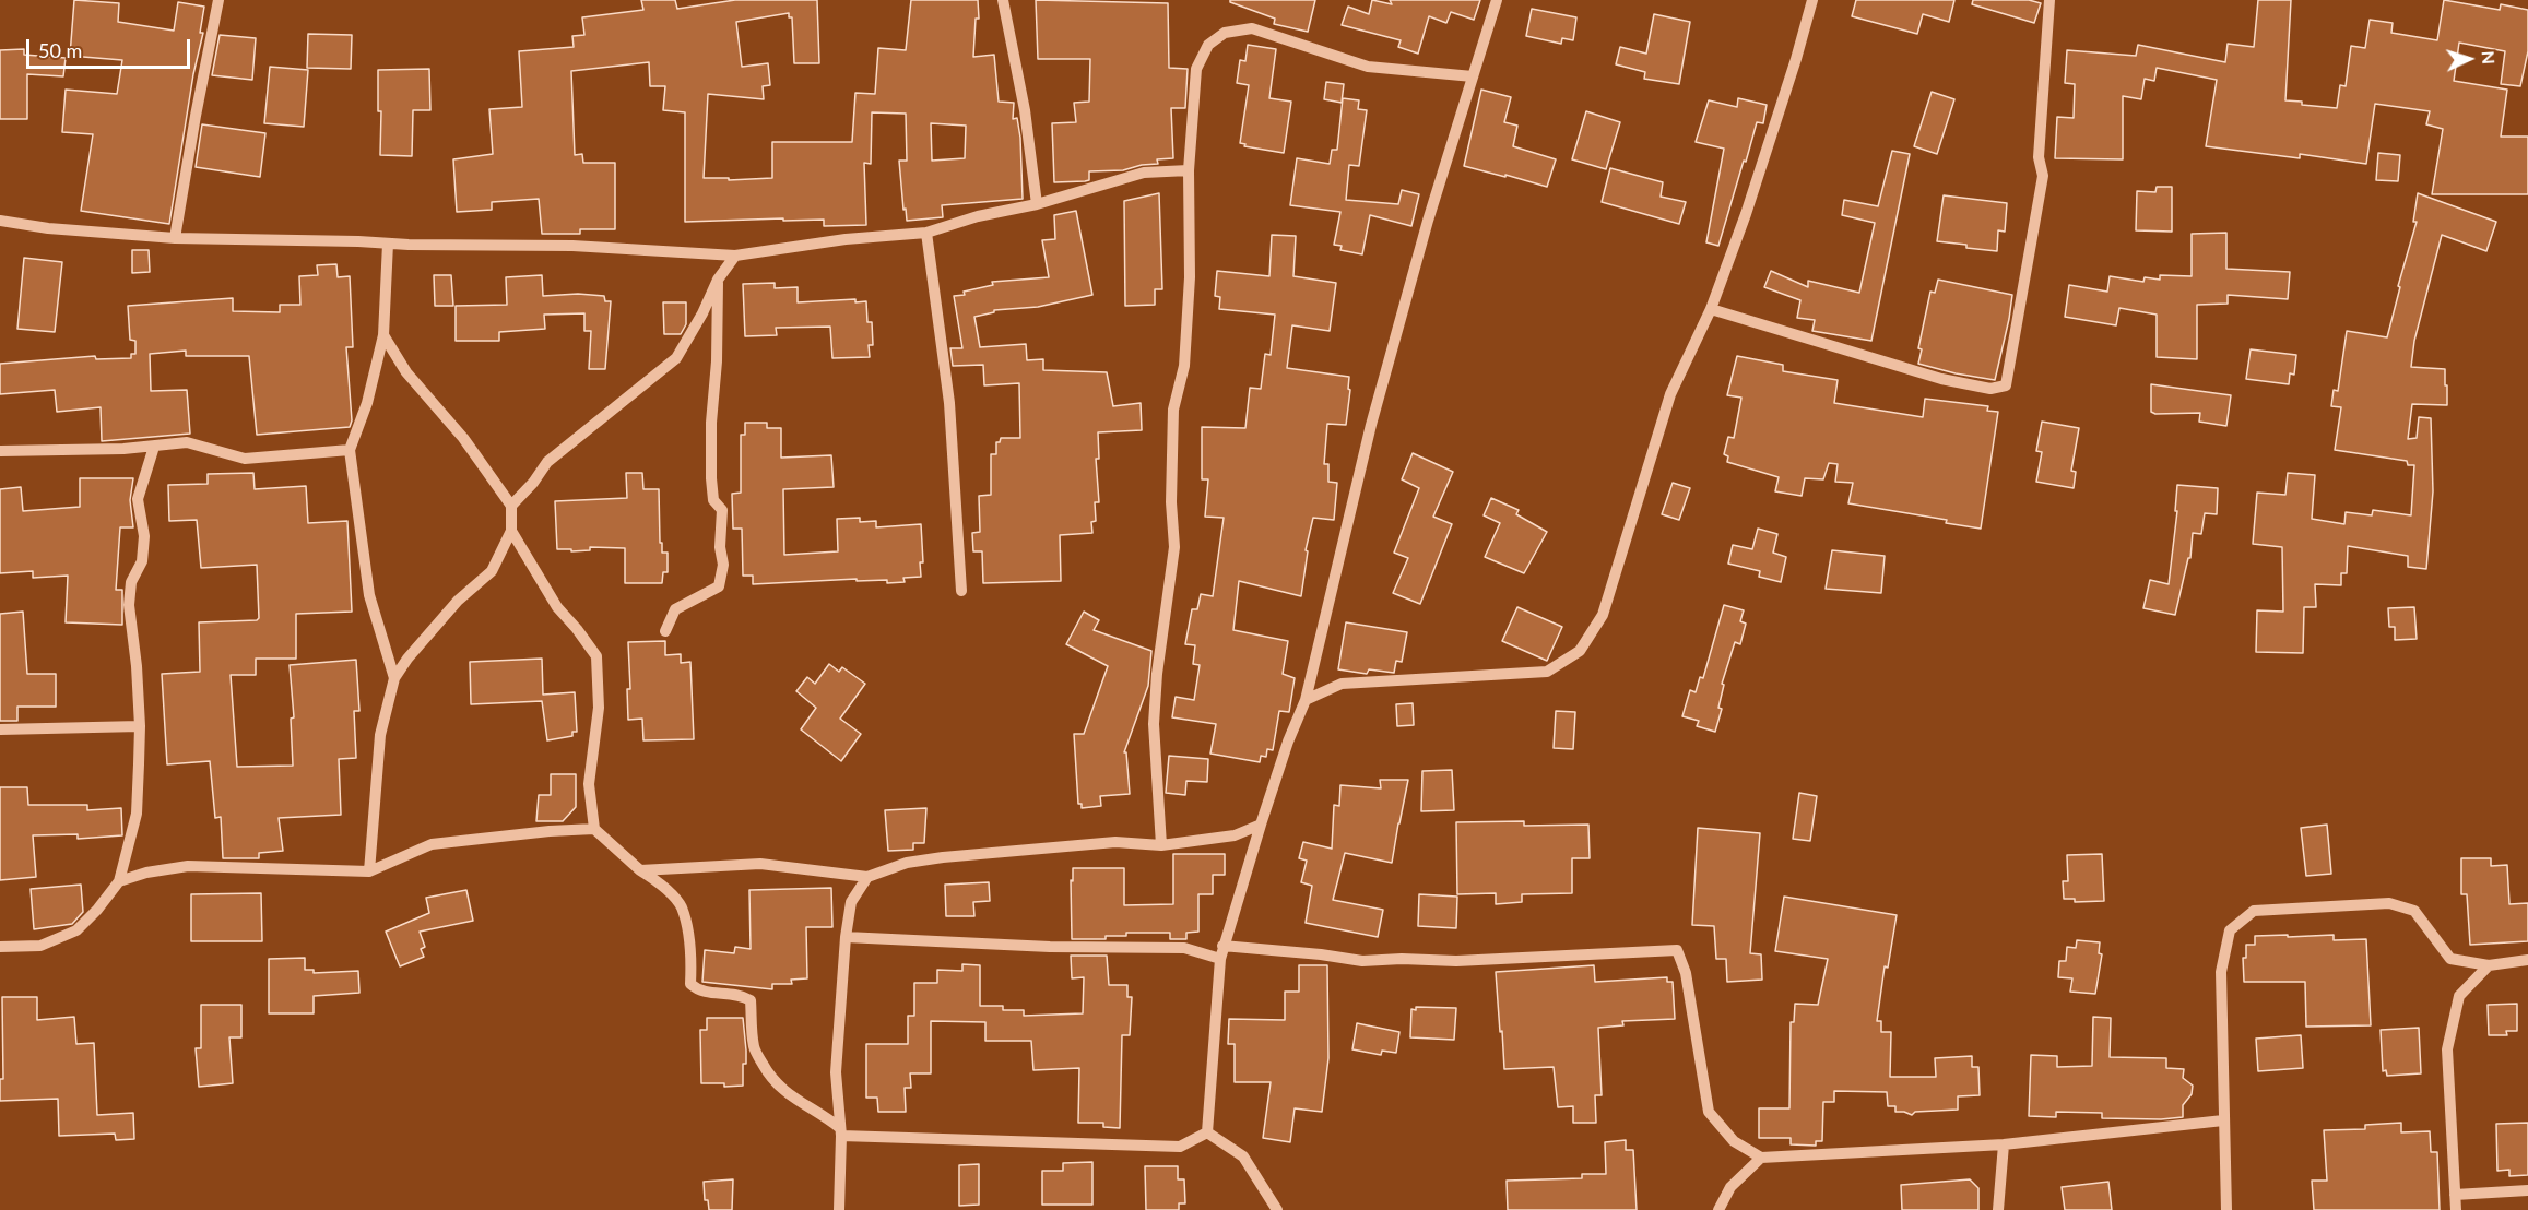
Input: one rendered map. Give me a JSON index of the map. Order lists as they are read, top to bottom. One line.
{"scale_bar":"50 m","north":"right"}
